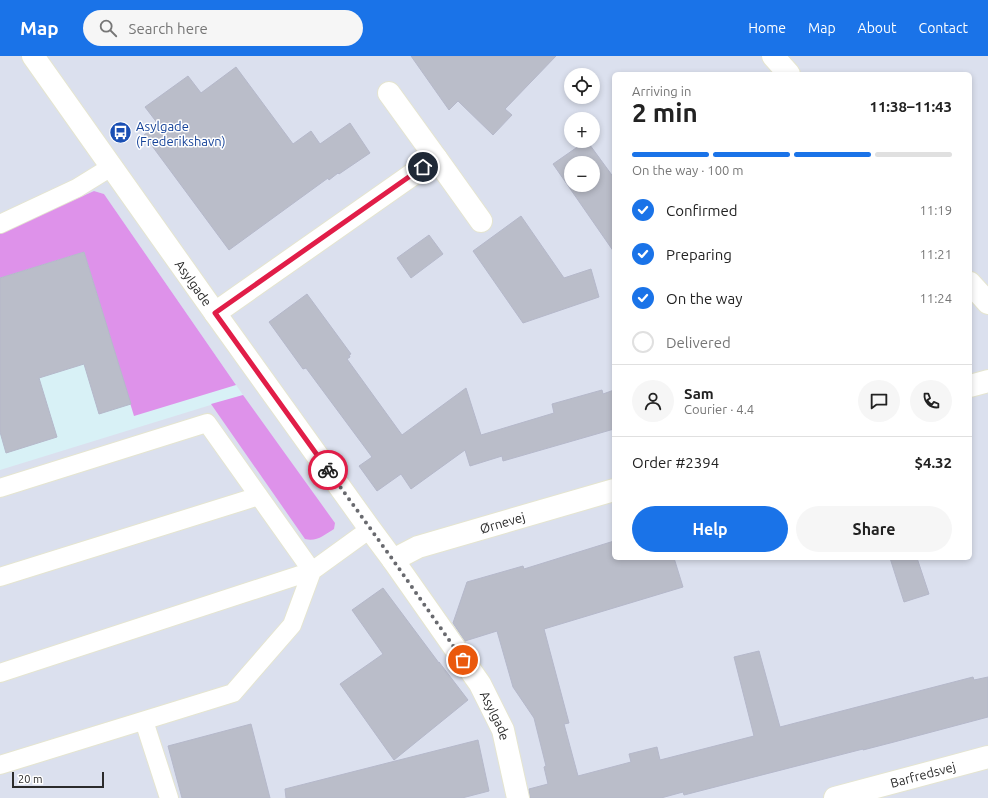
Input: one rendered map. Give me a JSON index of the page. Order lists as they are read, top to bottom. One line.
{"streets":{"street":["Asylgade","Ørnevej","Barfredsvej"]},"crossings":[["Asylgade","Ørnevej"]],"places":{"bus stop":["Asylgade (Frederikshavn)"]},"scale_bar":"20 m","page":{"header":"Map","search":"Search here","nav":["Home","Map","About","Contact"],"map_buttons":["+","−"],"heading":["2 min","Arriving in","11:38–11:43"],"panel":["Sam","Courier · 4.4","Order #2394","$4.32"],"bar":"On the way · 100 m","list":[["Confirmed","11:19"],["Preparing","11:21"],["On the way","11:24"],"Delivered"],"buttons":["Help","Share"],"scale":"20 m"}}
